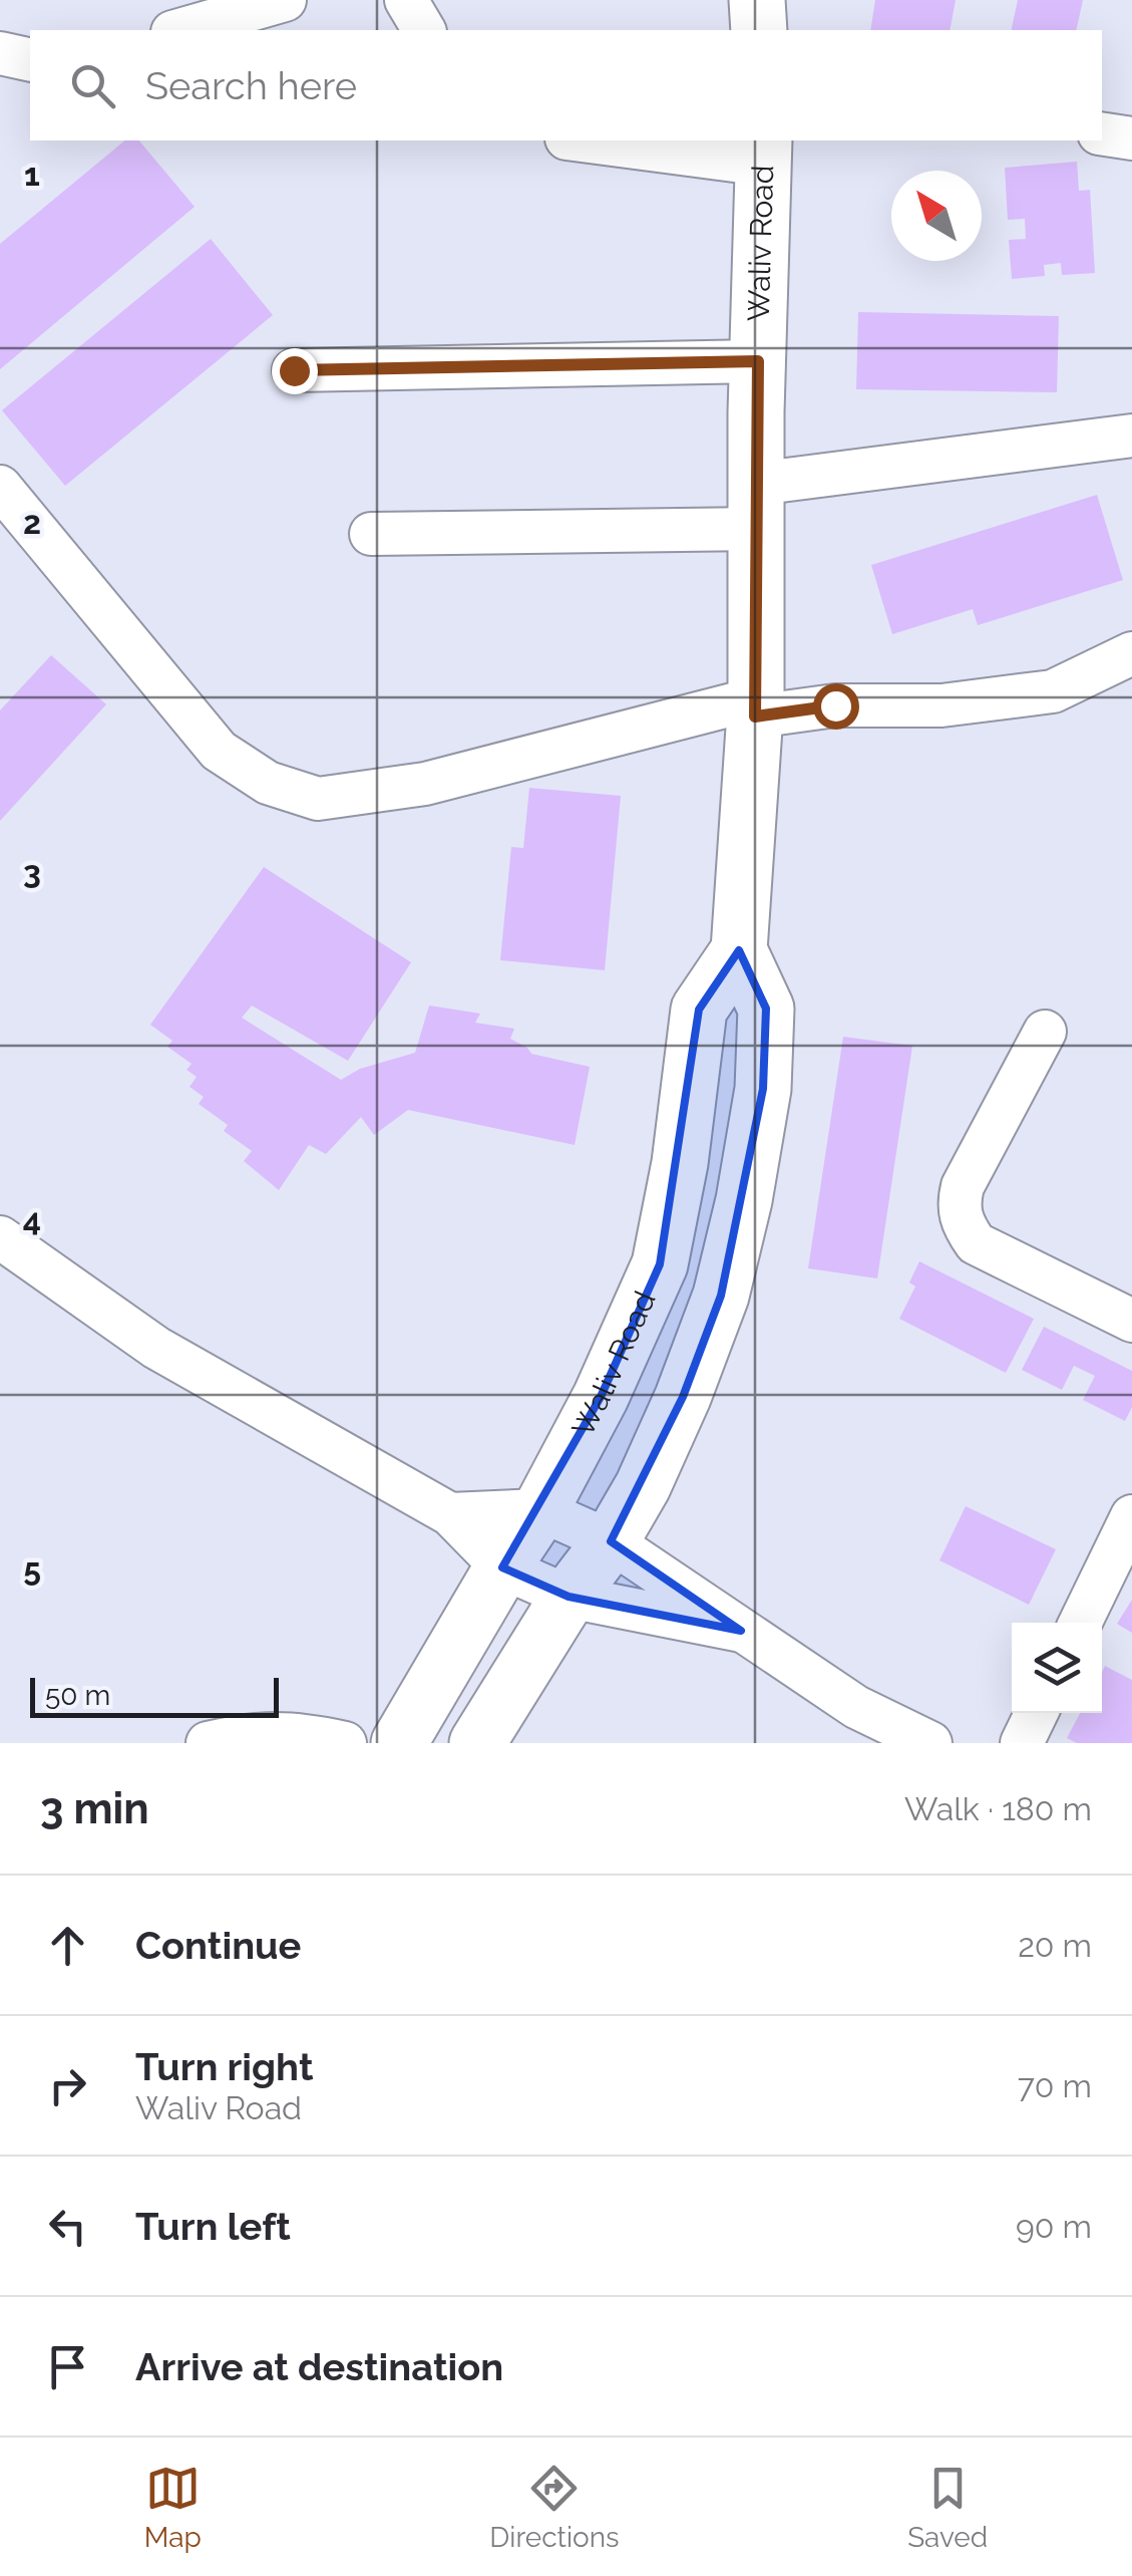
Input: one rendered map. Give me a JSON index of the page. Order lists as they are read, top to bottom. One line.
{"streets":{"main road":["Waliv Road"]},"scale_bar":"50 m","north":"top left","page":{"search":"Search here","scale":"50 m","heading":["3 min","Walk · 180 m"],"list":[["Continue","20 m"],["Turn right","Waliv Road","70 m"],["Turn left","90 m"],"Arrive at destination"],"nav":["Map","Directions","Saved"]},"grid":{"rows":["1","2","3","4","5"]}}
